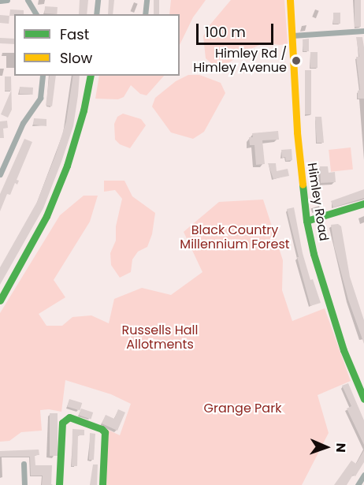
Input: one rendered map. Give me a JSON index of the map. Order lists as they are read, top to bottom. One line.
{"streets":{"street":["Himley Road"]},"parks":["Black Country Millennium Forest","Russells Hall Allotments","Grange Park"],"places":["Himley Rd / Himley Avenue"],"legend":["Fast","Slow"],"scale_bar":"100 m","north":"right"}
